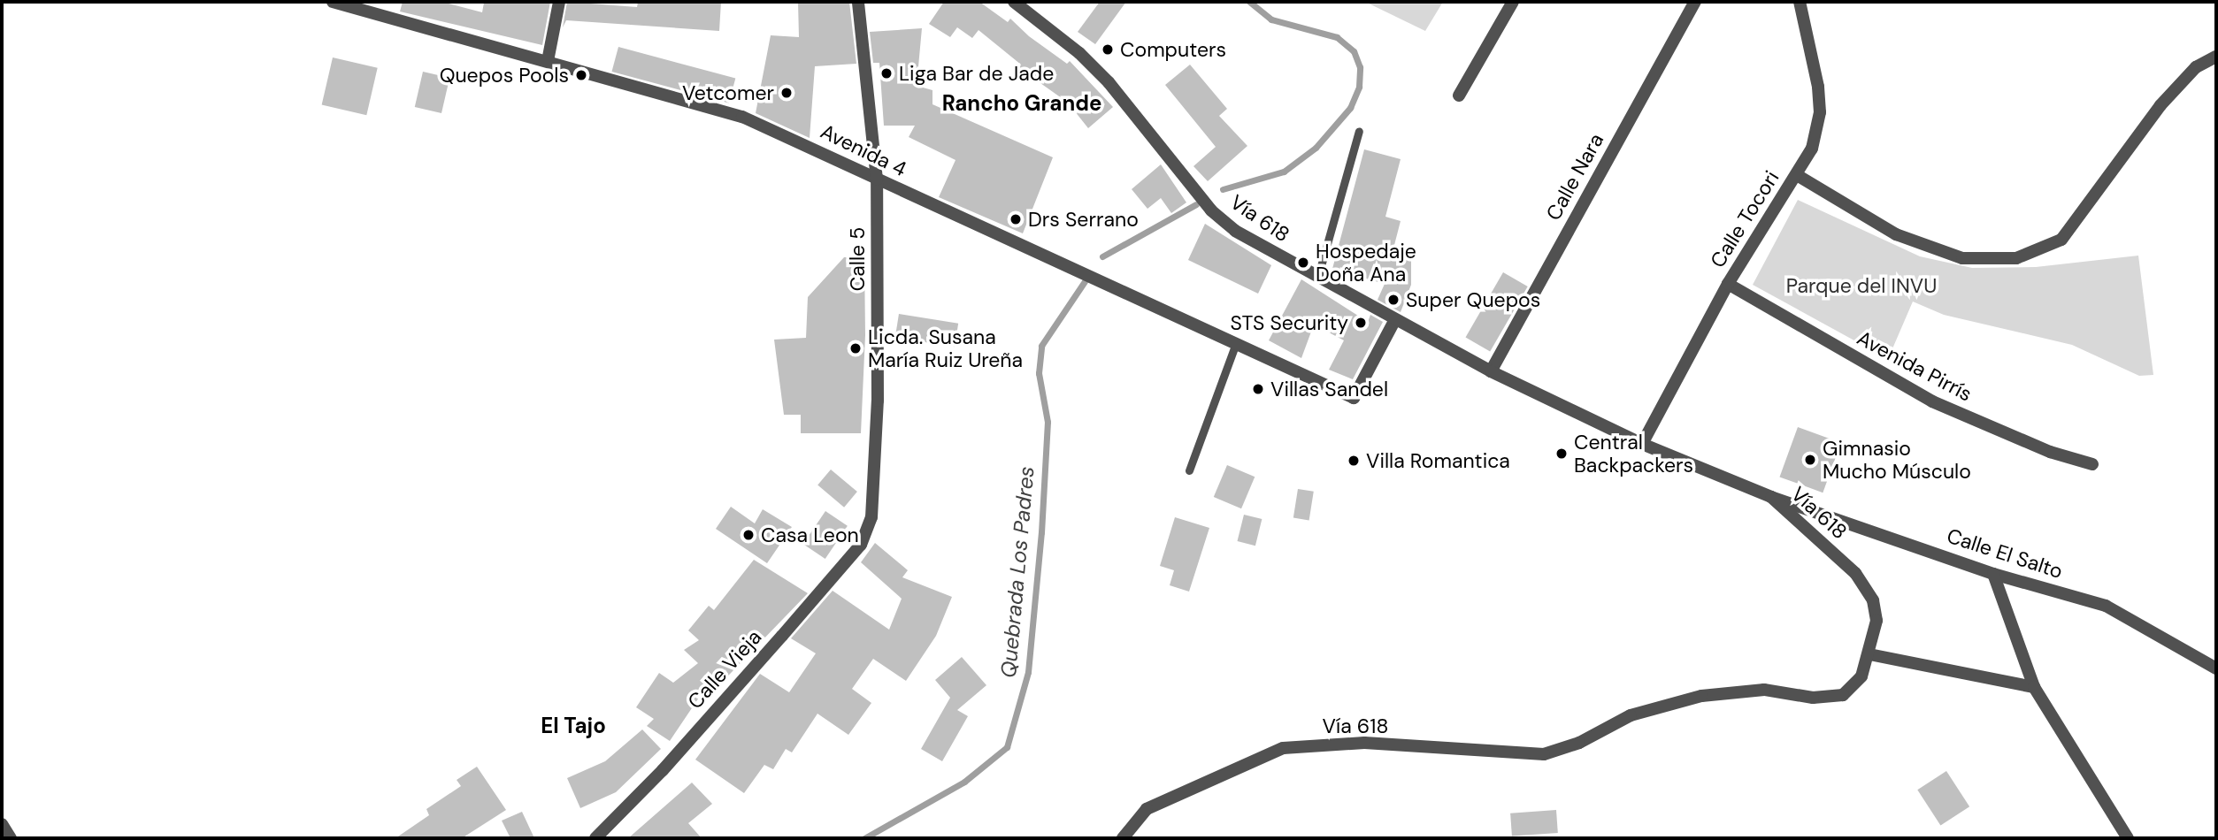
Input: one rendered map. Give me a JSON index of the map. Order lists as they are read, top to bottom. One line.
{"streets":{"street":["Avenida 4","Calle Nara","Vía 618","Calle Tocori","Calle 5","Avenida Pirrís","Calle El Salto","Calle Vieja"]},"crossings":[["Avenida 4","Vía 618"],["Avenida 4","Calle 5"],["Calle Nara","Vía 618"],["Vía 618","Calle Tocori"],["Vía 618","Calle El Salto"],["Calle Tocori","Avenida Pirrís"],["Calle 5","Calle Vieja"]],"districts":["Rancho Grande","El Tajo"],"water":["Quebrada Los Padres"],"parks":["Parque del INVU"],"places":["Computers","Liga Bar de Jade","Quepos Pools","Vetcomer","Drs Serrano","Hospedaje Doña Ana","Super Quepos","STS Security","Licda. Susana María Ruiz Ureña","Villas Sandel","Central Backpackers","Gimnasio Mucho Músculo","Villa Romantica","Casa Leon"]}
